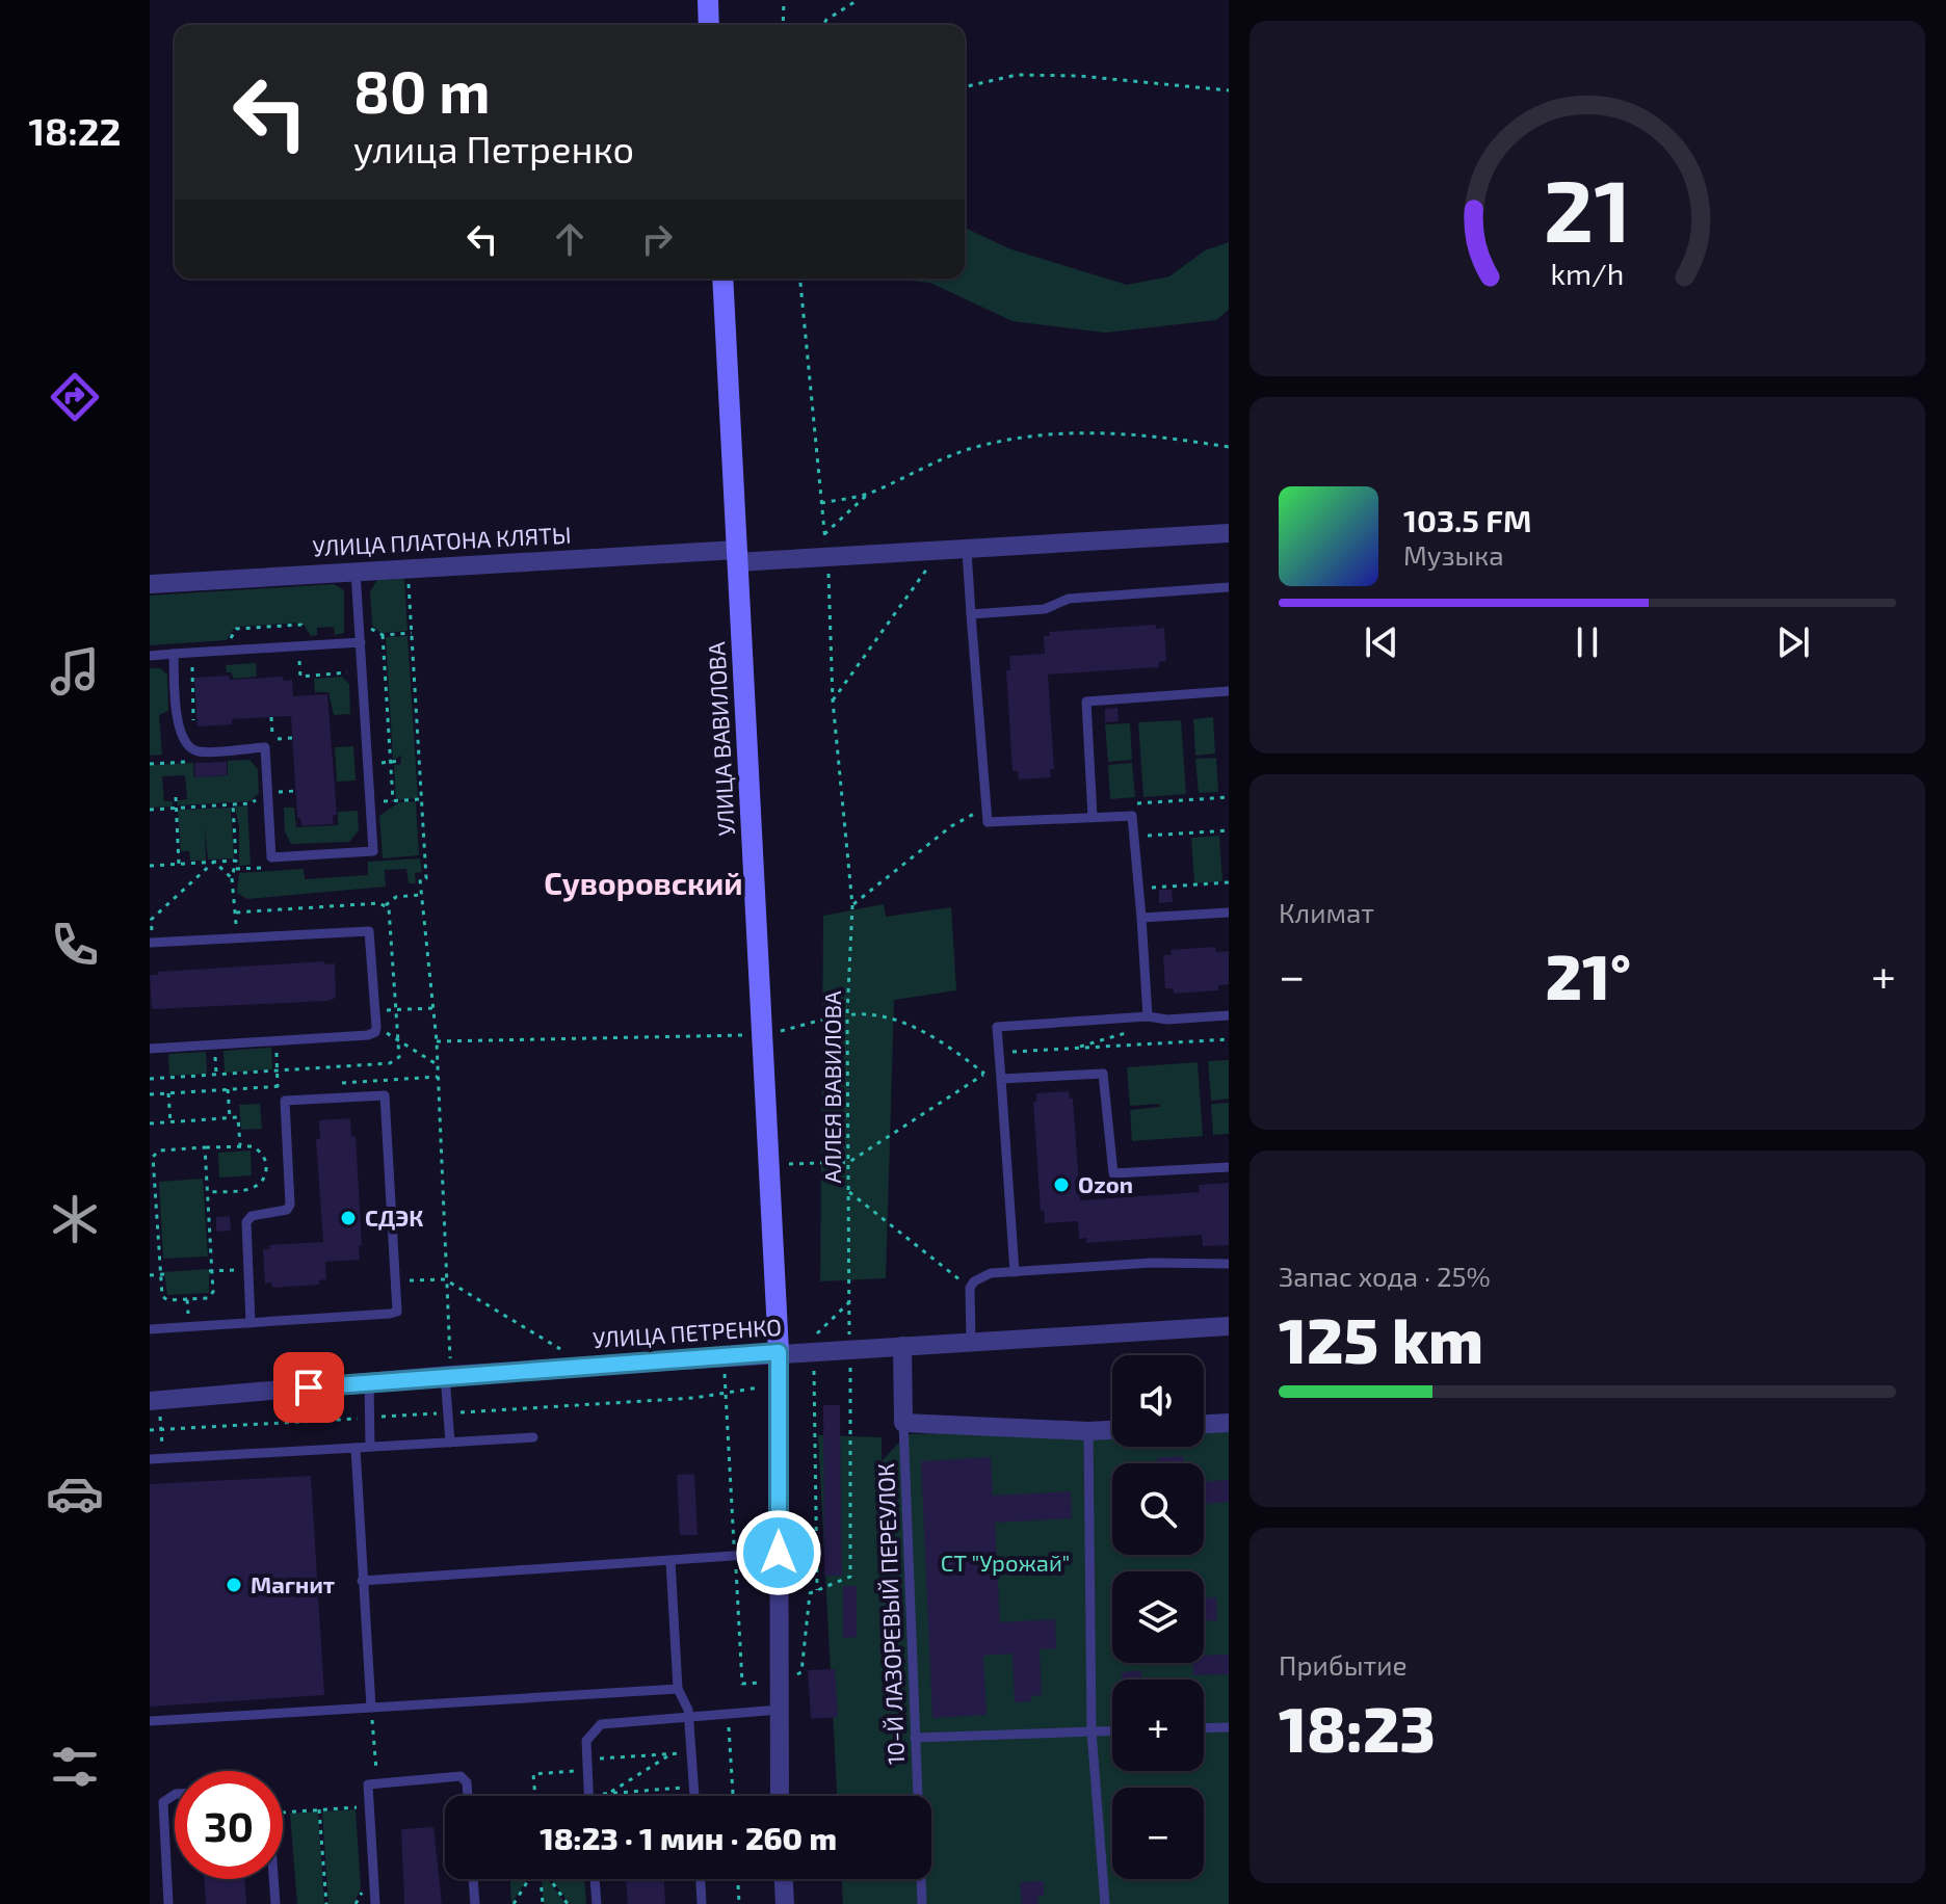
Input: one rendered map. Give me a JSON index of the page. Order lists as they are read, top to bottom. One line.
{"streets":{"street":["УЛИЦА ПЛАТОНА КЛЯТЫ","УЛИЦА ВАВИЛОВА","УЛИЦА ПЕТРЕНКО"],"lane":["10-Й ЛАЗОРЕВЫЙ ПЕРЕУЛОК"],"path":["АЛЛЕЯ ВАВИЛОВА"]},"crossings":[["УЛИЦА ПЛАТОНА КЛЯТЫ","УЛИЦА ВАВИЛОВА"],["УЛИЦА ПЛАТОНА КЛЯТЫ","АЛЛЕЯ ВАВИЛОВА"],["УЛИЦА ВАВИЛОВА","УЛИЦА ПЕТРЕНКО"],["АЛЛЕЯ ВАВИЛОВА","УЛИЦА ПЕТРЕНКО"]],"districts":["Суворовский"],"parks":["СТ \"Урожай\""],"places":["Ozon","СДЭК","Магнит"],"page":{"tabs":"18:22","turn":["80 m","улица Петренко"],"song":["103.5 FM","Музыка"],"tile":["Климат",["Запас хода · 25%","125 km"],["Прибытие","18:23"]],"heat":["−","21°","+"],"map_buttons":["+","−"],"limit":"30","trip":"18:23 · 1 мин · 260 m","gauge":["21","km/h"]}}
